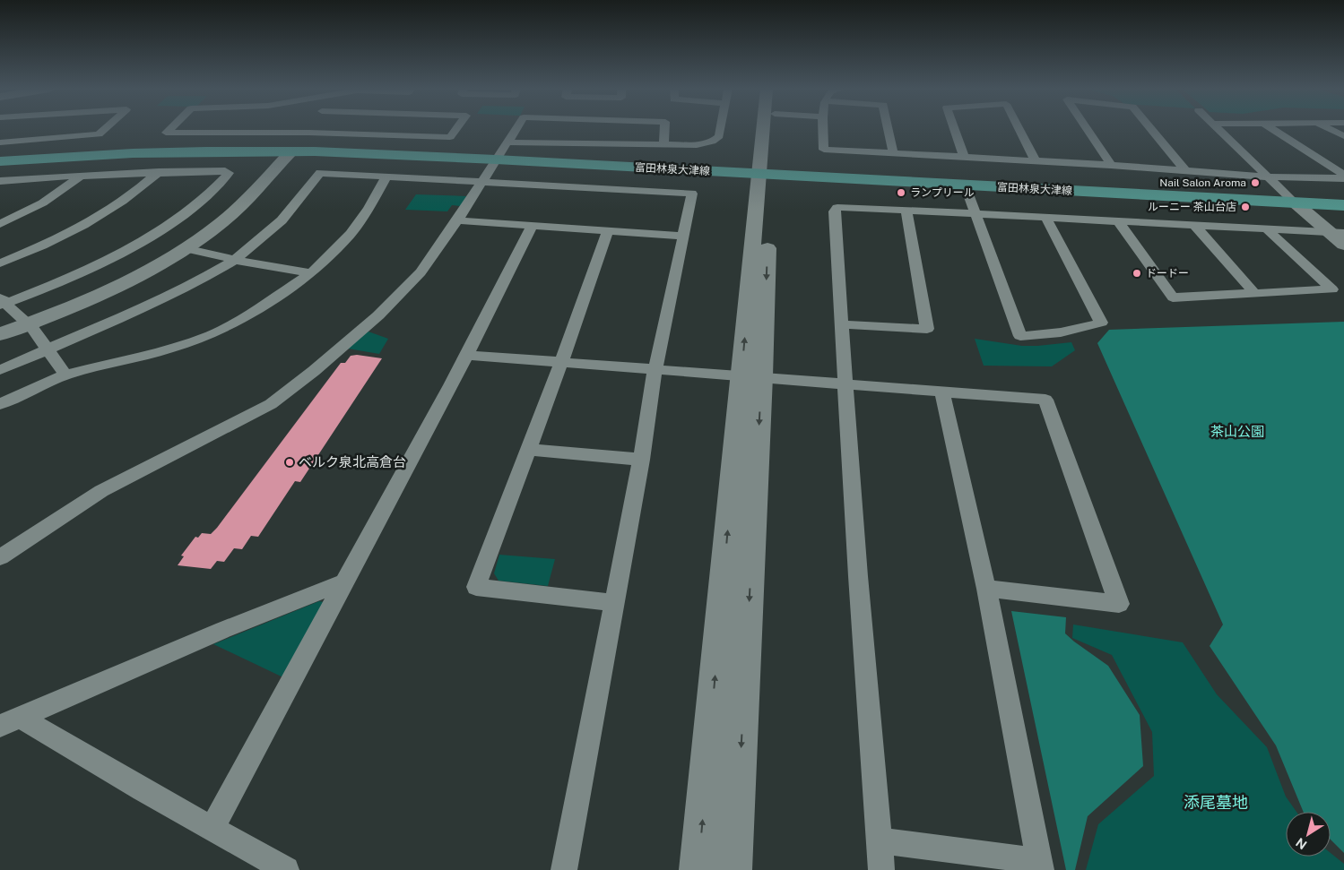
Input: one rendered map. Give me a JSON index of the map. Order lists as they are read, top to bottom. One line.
{"streets":{"main road":["富田林泉大津線"]},"parks":["茶山公園","添尾墓地"],"places":["Nail Salon Aroma","ランプリール","ルーニー 茶山台店","ドードー","ベルク泉北高倉台"],"north":"bottom left"}
